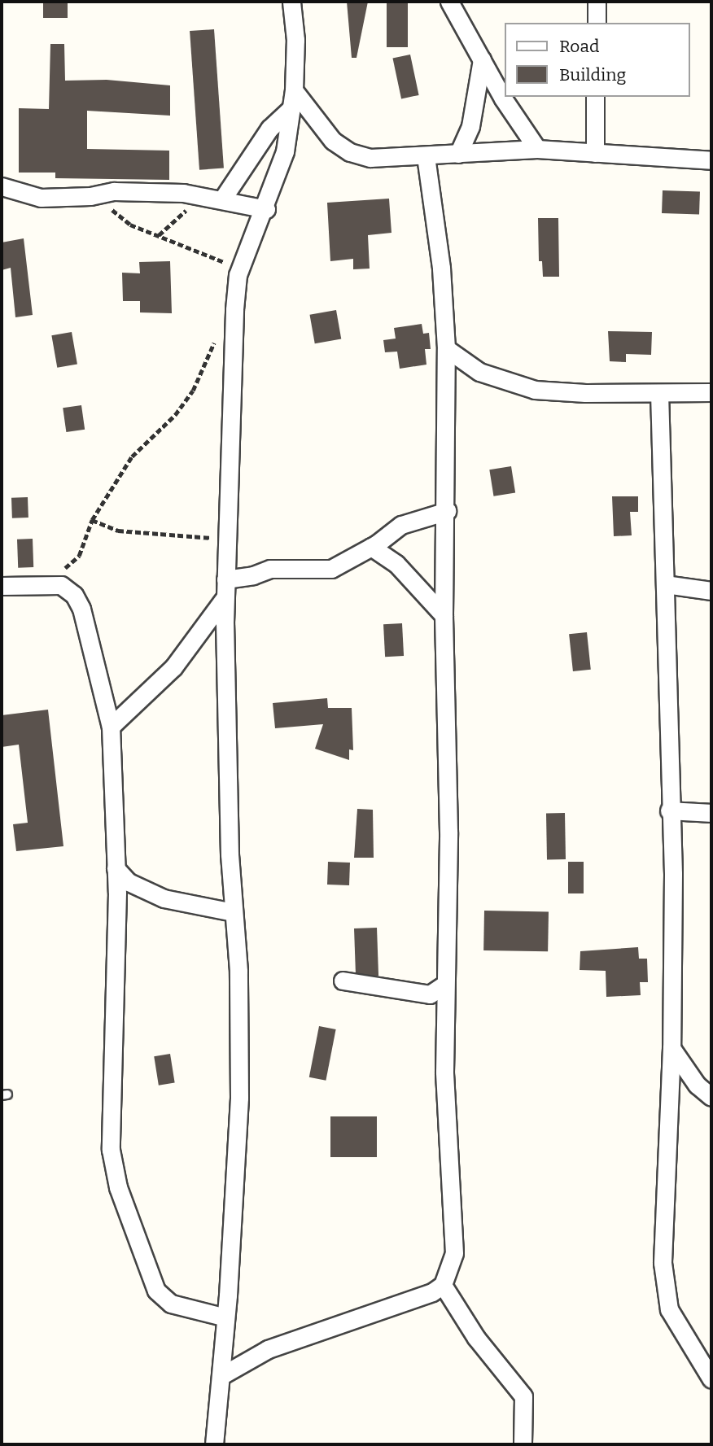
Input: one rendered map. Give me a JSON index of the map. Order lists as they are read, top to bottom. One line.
{"legend":["Road","Building"]}
